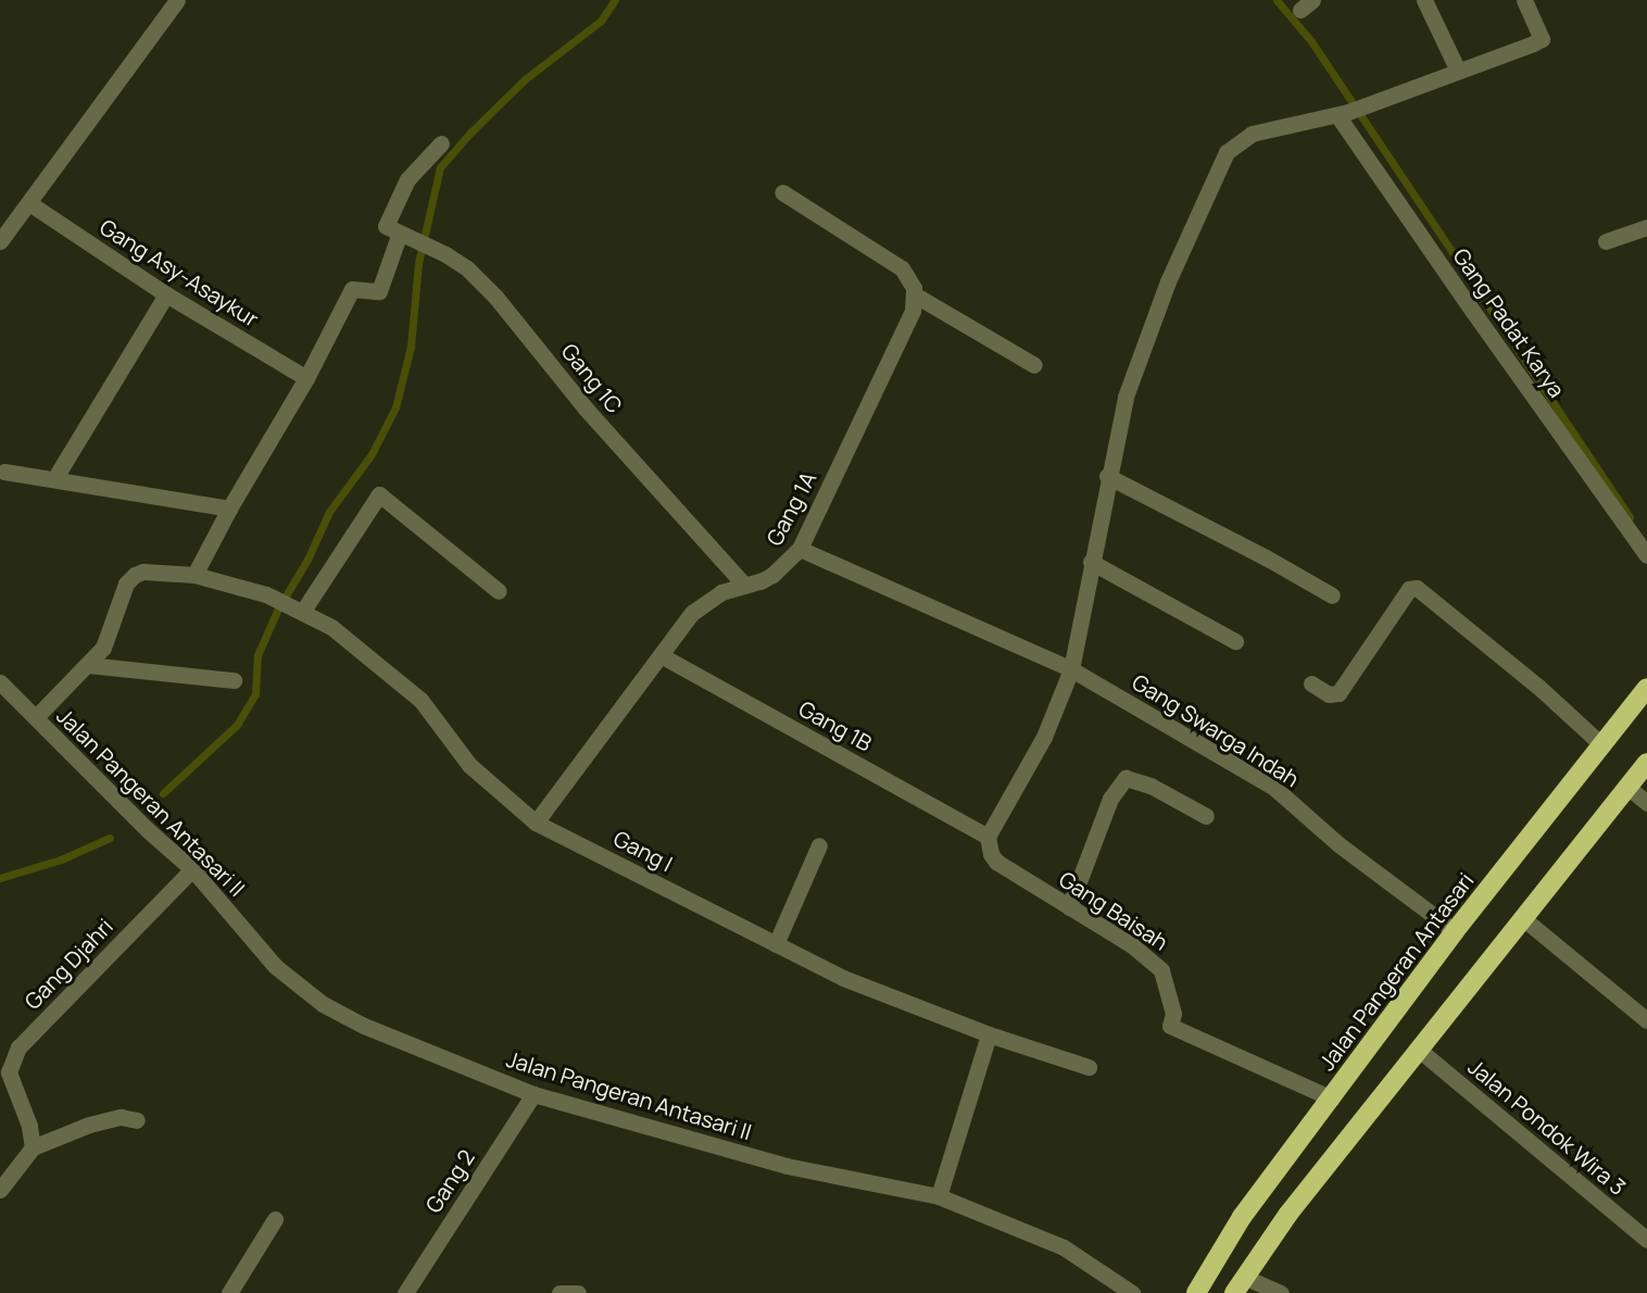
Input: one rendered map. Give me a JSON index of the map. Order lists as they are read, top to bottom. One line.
{"streets":{"highway":["Jalan Pangeran Antasari"],"street":["Gang Asy-Asaykur","Gang Padat Karya","Gang 1C","Gang 1A","Gang 1B","Gang Swarga Indah","Jalan Pangeran Antasari II","Gang I","Gang Baisah","Gang Djahri","Jalan Pondok Wira 3","Gang 2"]},"crossings":[["Gang 1C","Gang 1A"],["Gang 1A","Gang 1B"],["Gang 1A","Gang Swarga Indah"],["Gang 1A","Gang I"],["Gang 1B","Gang Baisah"],["Gang Swarga Indah","Jalan Pangeran Antasari"],["Jalan Pangeran Antasari II","Gang I"],["Jalan Pangeran Antasari II","Gang Djahri"],["Jalan Pangeran Antasari II","Gang 2"],["Gang Baisah","Jalan Pangeran Antasari"]]}
